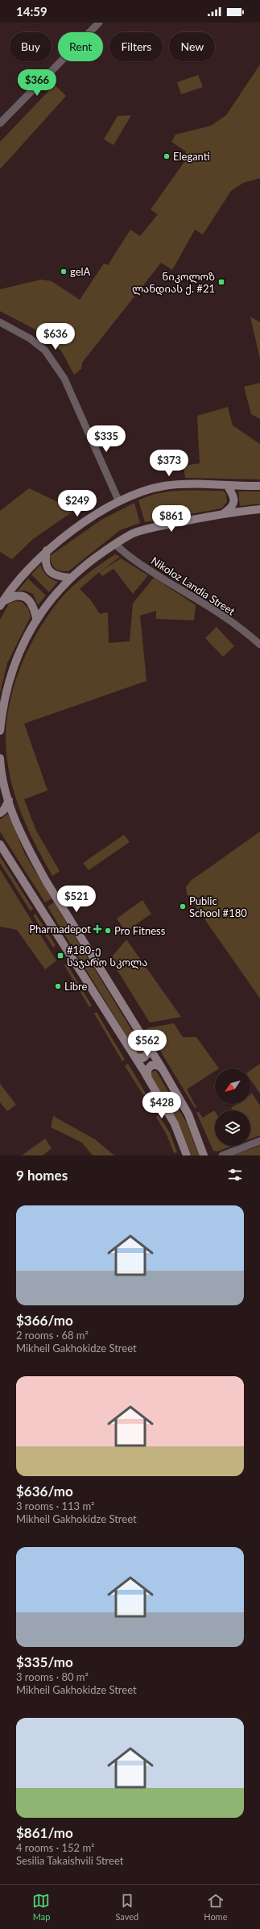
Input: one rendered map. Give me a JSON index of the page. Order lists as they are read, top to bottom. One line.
{"streets":{"street":["Nikoloz Landia Street"]},"places":{"other":["Eleganti","gelA","Public School #180","Pro Fitness","Libre"],"transit":["ნიკოლოზ ლანდიას ქ. #21","#180-ე საჯარო სკოლა"],"health":["Pharmadepot"]},"north":"bottom left","page":{"status":"14:59","chip":["Buy","Rent","Filters","New"],"price":["$366","$636","$335","$373","$249","$861","$521","$562","$428"],"heading":"9 homes","list":[{"name":"$366/mo","note":"2 rooms · 68 m² · Mikheil Gakhokidze Street"},{"name":"$636/mo","note":"3 rooms · 113 m² · Mikheil Gakhokidze Street"},{"name":"$335/mo","note":"3 rooms · 80 m² · Mikheil Gakhokidze Street"},{"name":"$861/mo","note":"4 rooms · 152 m² · Sesilia Takaishvili Street"}],"tabs":["Map","Saved","Home"]}}
